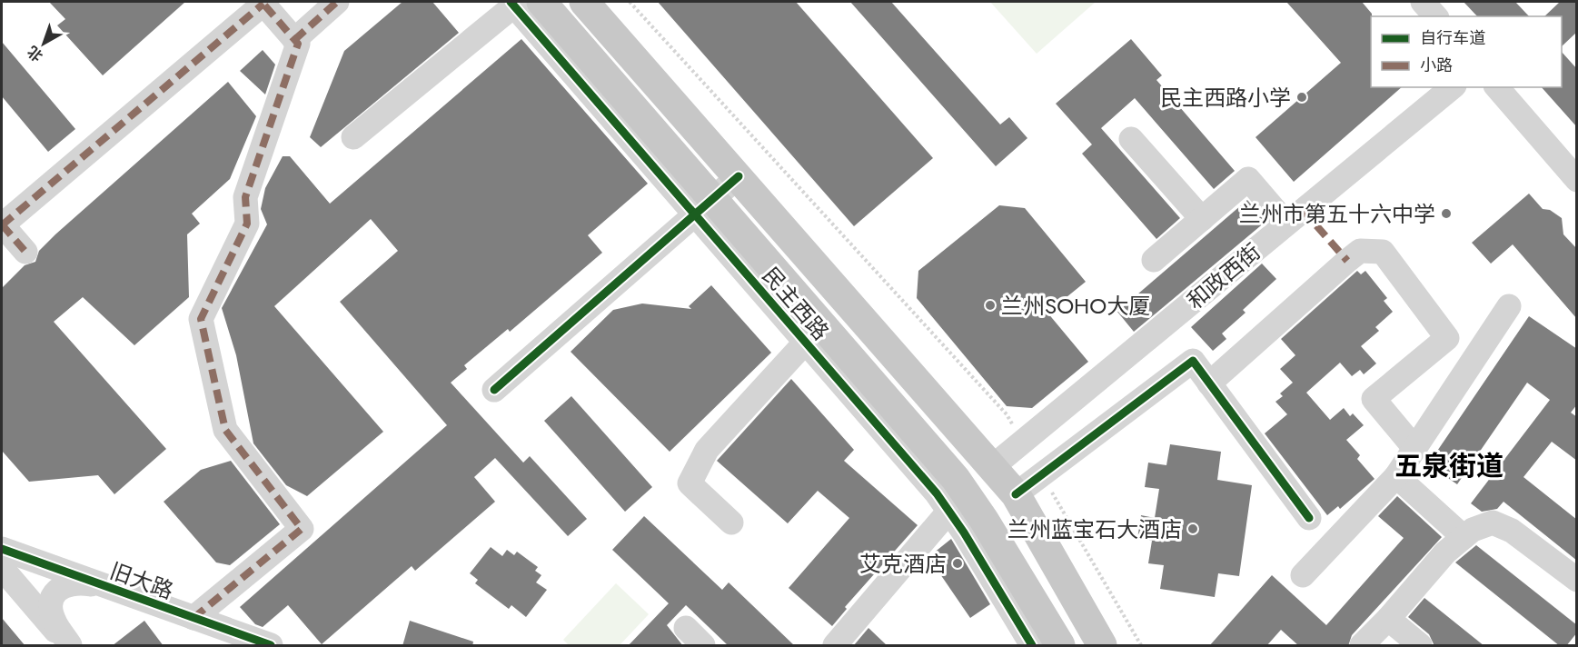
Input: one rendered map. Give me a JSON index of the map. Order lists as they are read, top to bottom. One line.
{"streets":{"main road":["民主西路"],"street":["和政西街","旧大路"]},"crossings":[["和政西街","民主西路"]],"districts":["五泉街道"],"places":["民主西路小学","兰州市第五十六中学","兰州SOHO大厦","兰州蓝宝石大酒店","艾克酒店"],"legend":["自行车道","小路"],"north":"bottom left"}
